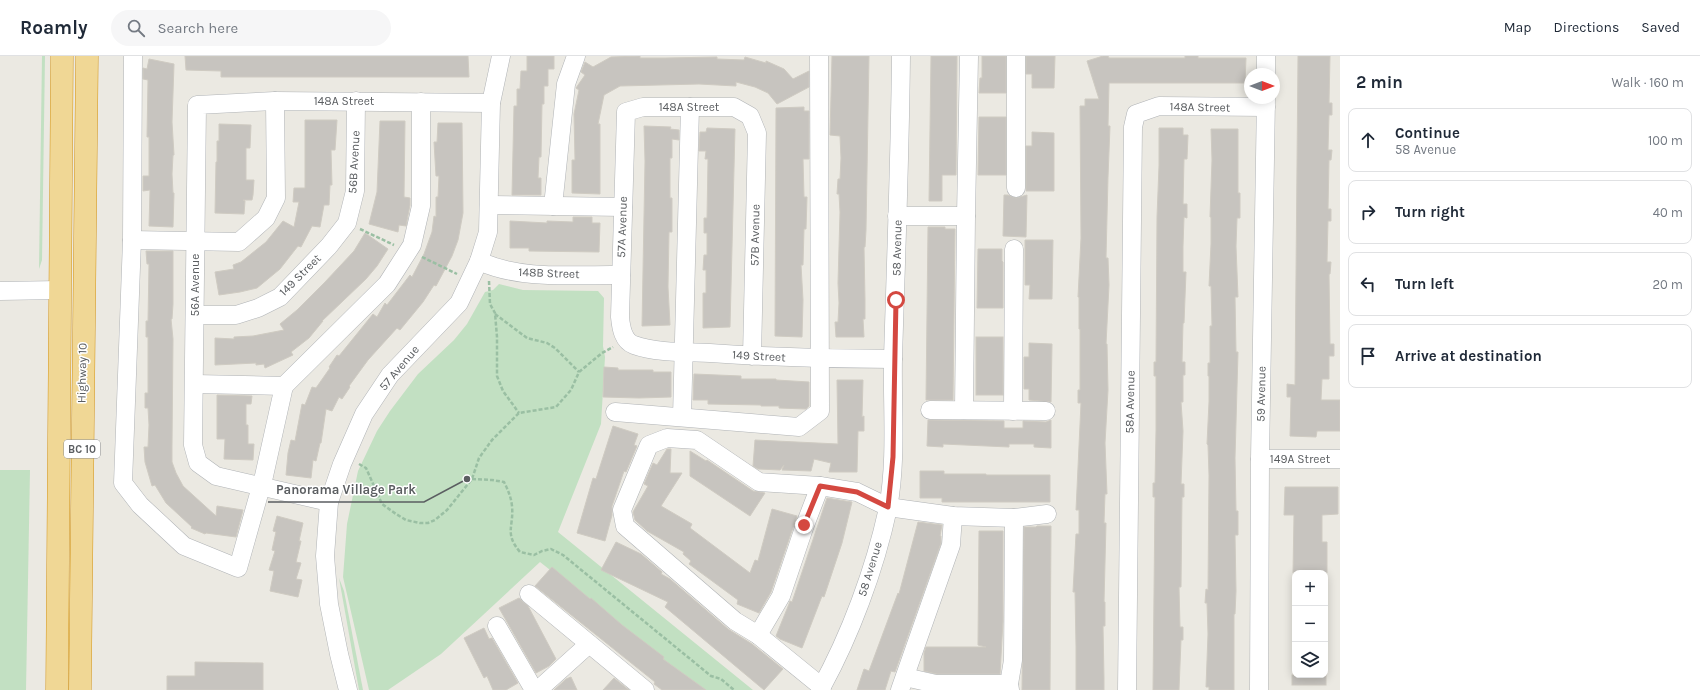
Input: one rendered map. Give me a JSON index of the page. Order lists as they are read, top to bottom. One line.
{"streets":{"highway":["Highway 10","BC 10"],"street":["148A Street","56B Avenue","57A Avenue","57B Avenue","58 Avenue","148B Street","149 Street","56A Avenue","57 Avenue","59 Avenue","58A Avenue","149A Street"]},"crossings":[["148A Street","56B Avenue"],["148A Street","57A Avenue"],["148A Street","57B Avenue"],["148A Street","56A Avenue"],["148A Street","57 Avenue"],["148A Street","58A Avenue"],["56B Avenue","149 Street"],["57A Avenue","148B Street"],["57A Avenue","149 Street"],["57B Avenue","149 Street"],["58 Avenue","149 Street"],["148B Street","57 Avenue"],["149 Street","56A Avenue"],["59 Avenue","149A Street"]],"places":["Panorama Village Park"],"north":"right","page":{"header":"Roamly","search":"Search here","nav":["Map","Directions","Saved"],"heading":["2 min","Walk · 160 m"],"list":[["Continue","58 Avenue","100 m"],["Turn right","40 m"],["Turn left","20 m"],"Arrive at destination"],"map_buttons":["+","−"]}}
